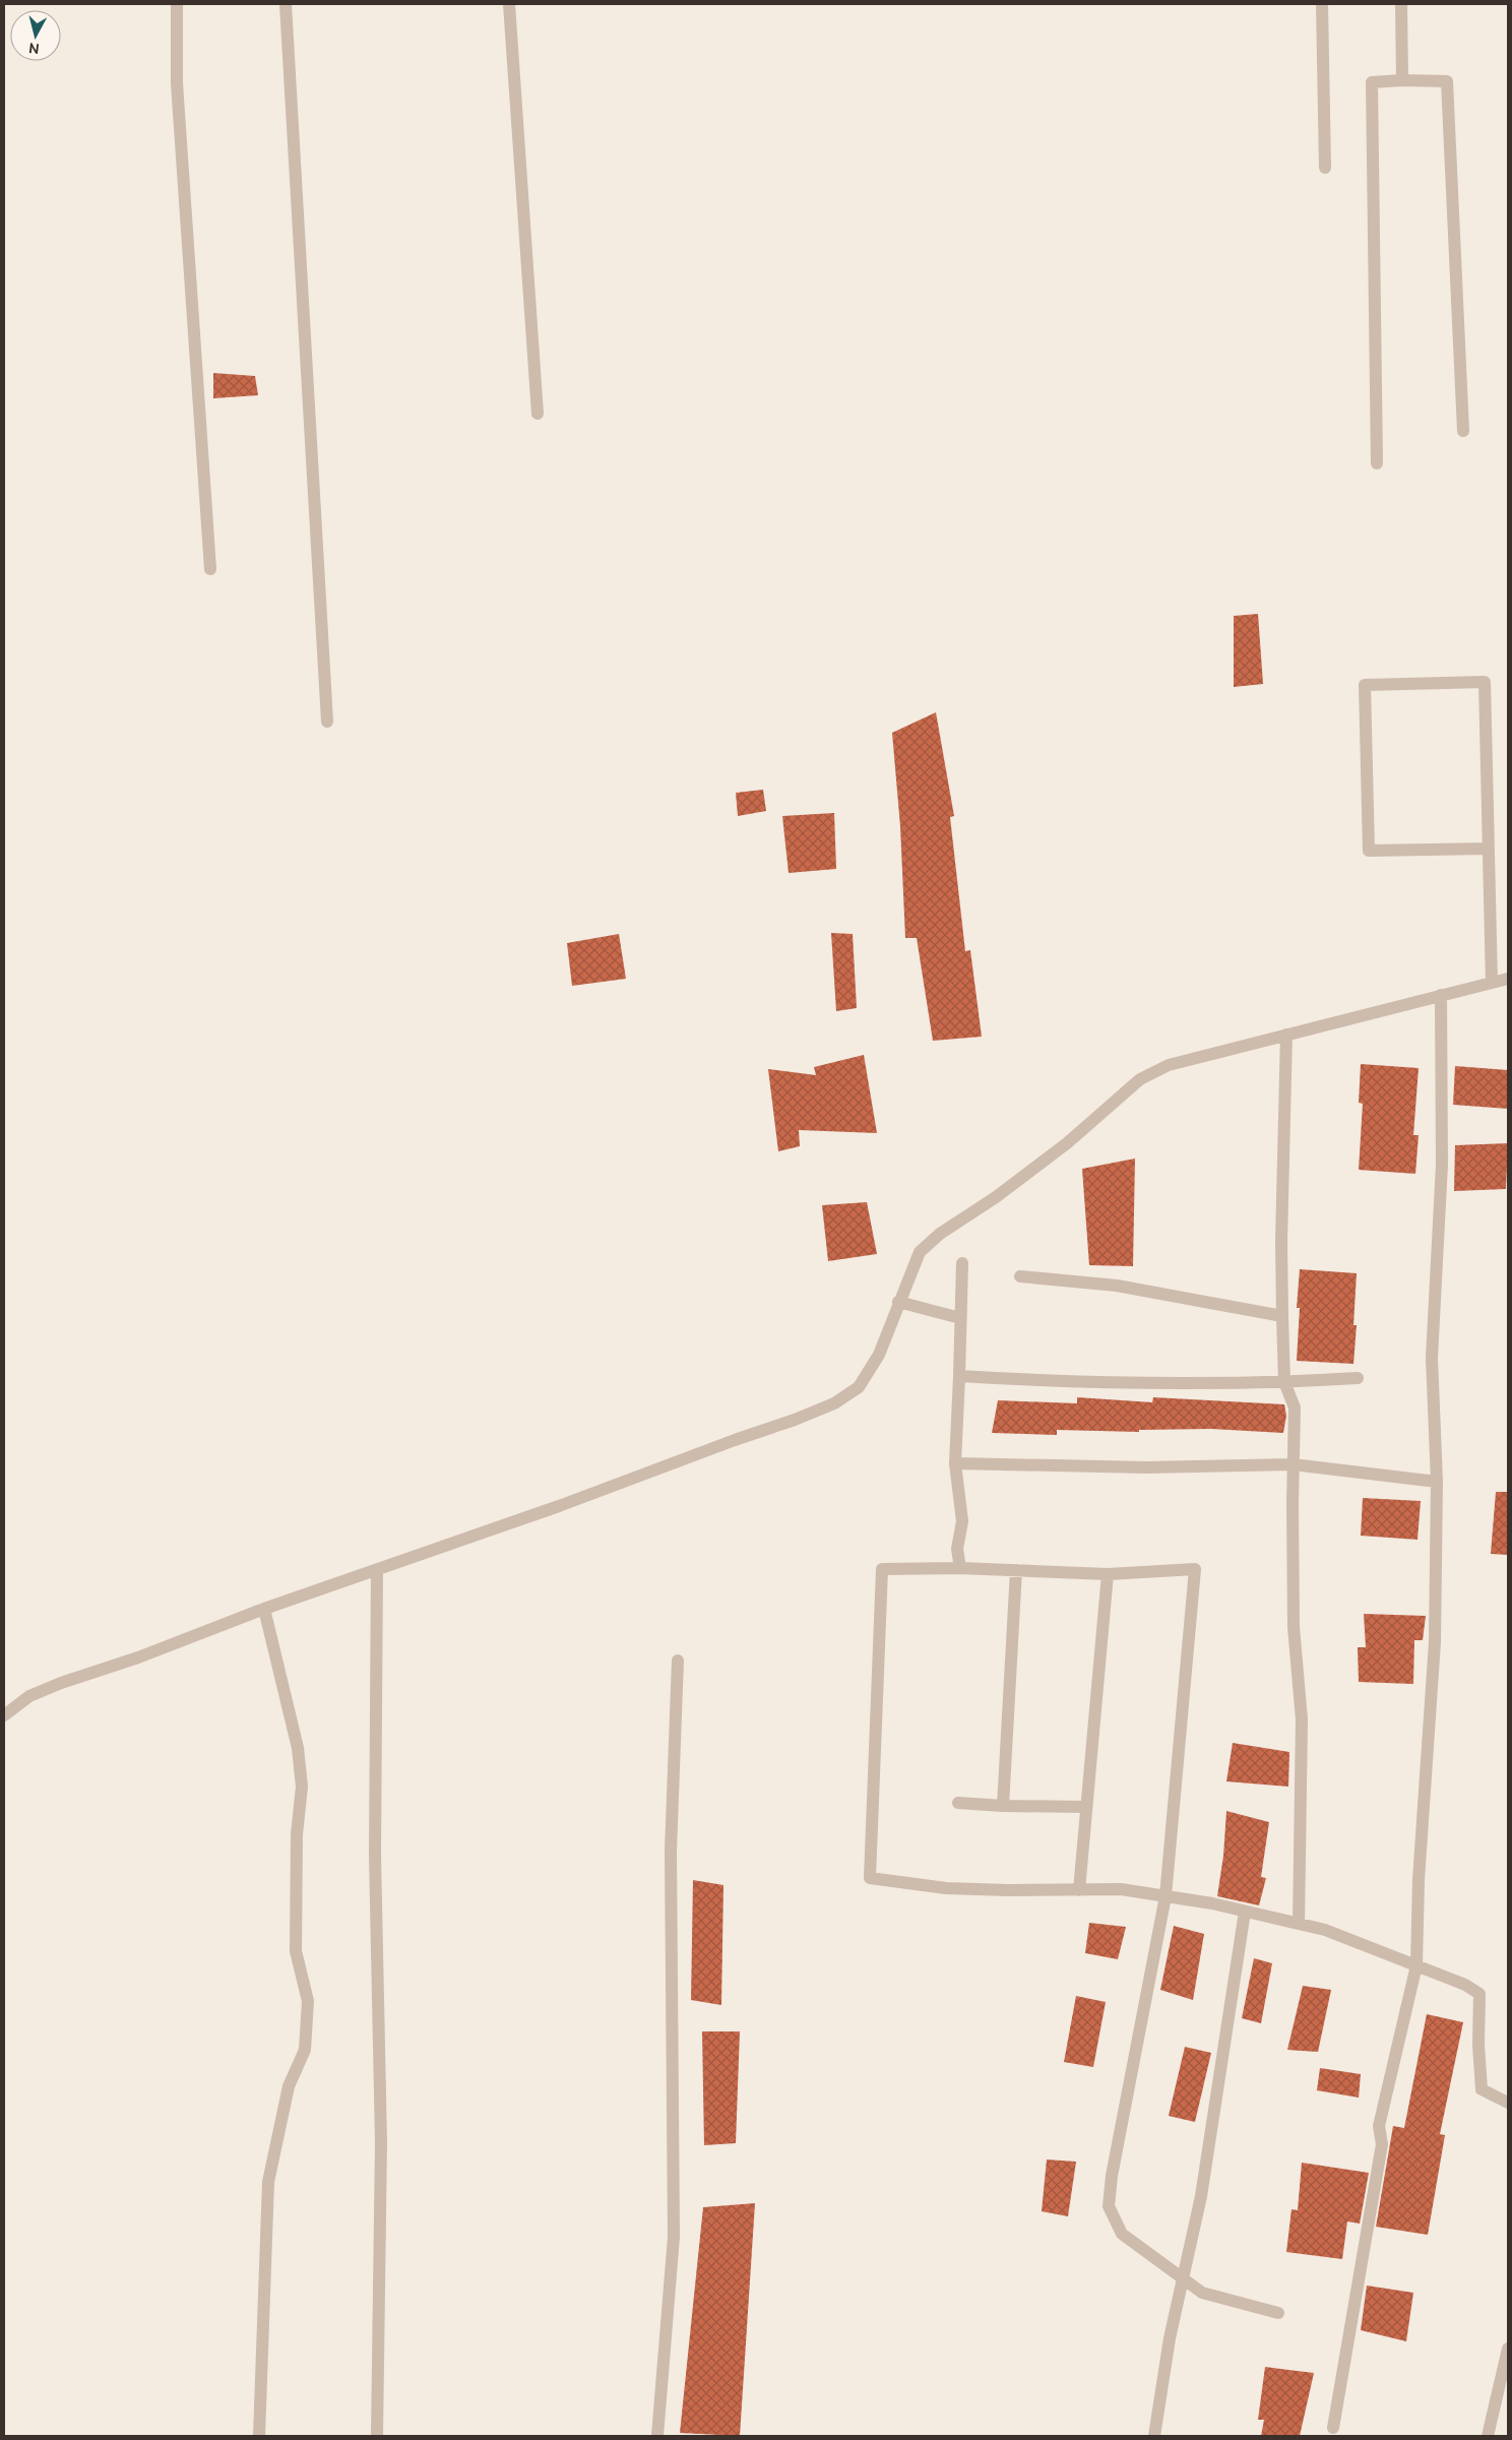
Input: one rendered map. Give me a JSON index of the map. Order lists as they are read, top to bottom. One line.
{"north":"bottom"}
